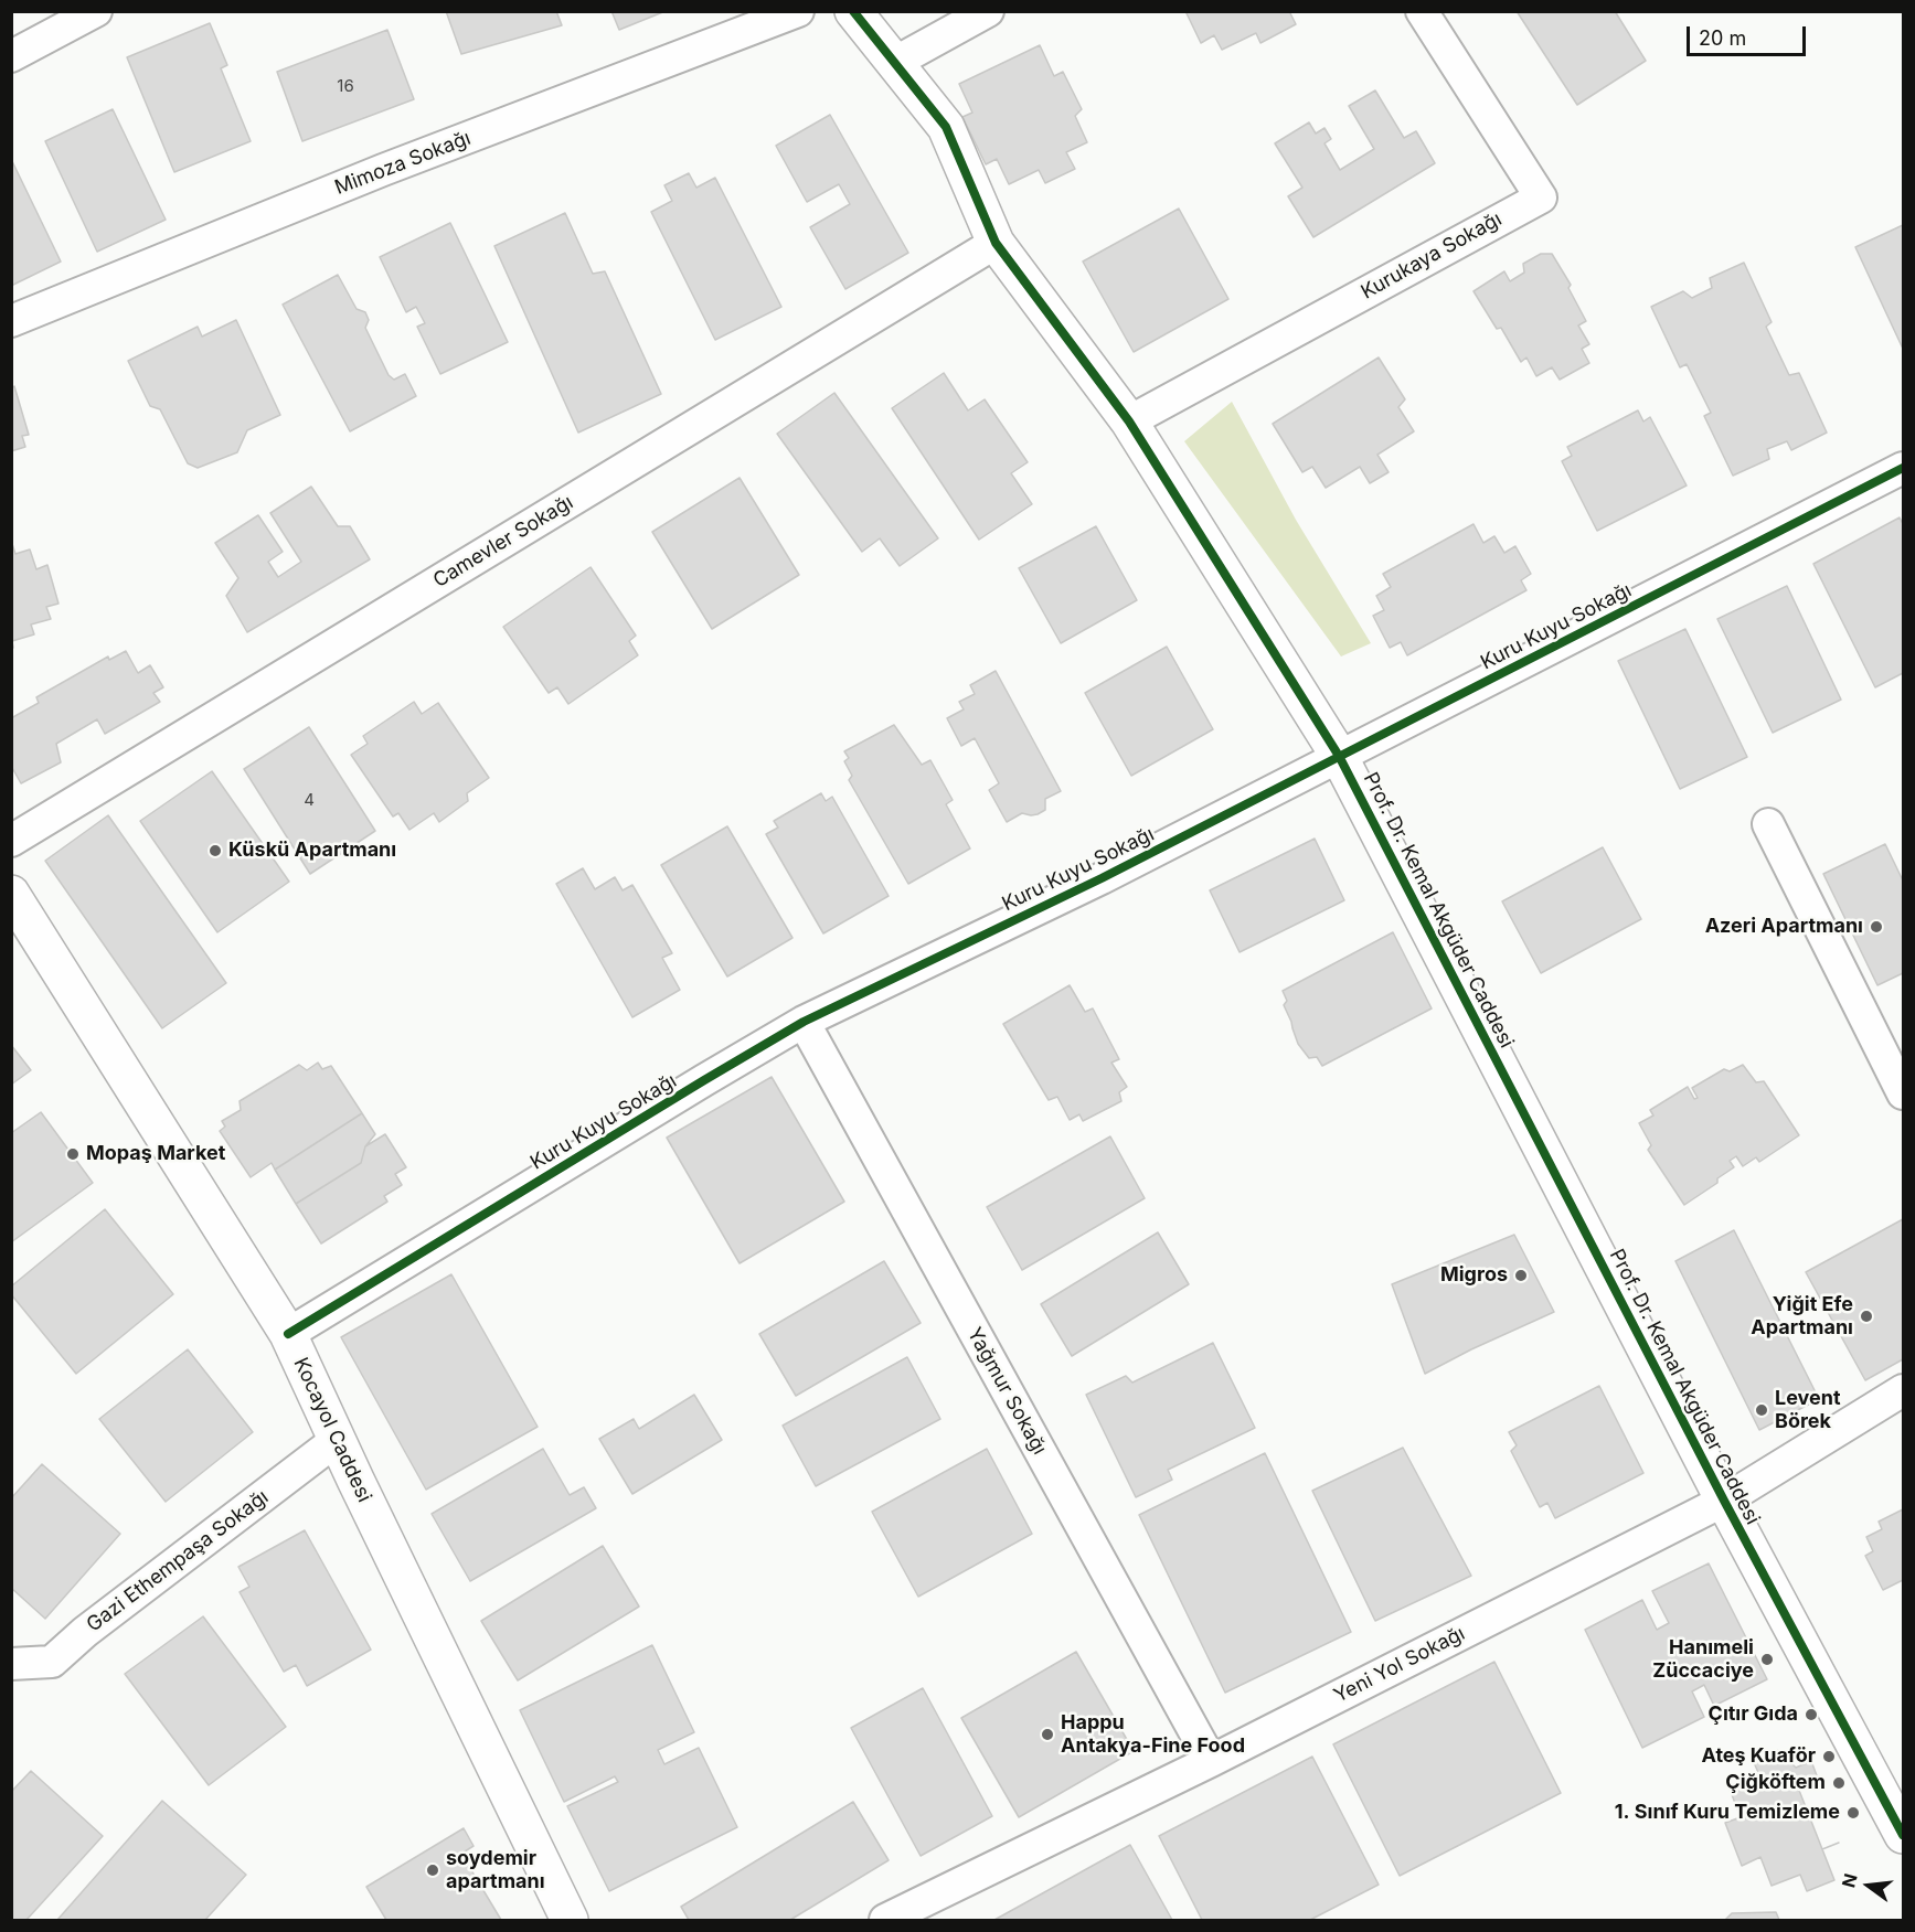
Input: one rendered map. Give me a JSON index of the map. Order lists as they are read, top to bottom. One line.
{"streets":{"street":["Mimoza Sokağı","Kurukaya Sokağı","Camevler Sokağı","Kuru Kuyu Sokağı","Prof. Dr. Kemal Akgüder Caddesi","Yağmur Sokağı","Kocayol Caddesi","Gazi Ethempaşa Sokağı","Yeni Yol Sokağı"]},"crossings":[["Kurukaya Sokağı","Prof. Dr. Kemal Akgüder Caddesi"],["Camevler Sokağı","Prof. Dr. Kemal Akgüder Caddesi"],["Kuru Kuyu Sokağı","Prof. Dr. Kemal Akgüder Caddesi"],["Kuru Kuyu Sokağı","Yağmur Sokağı"],["Kuru Kuyu Sokağı","Kocayol Caddesi"],["Prof. Dr. Kemal Akgüder Caddesi","Yeni Yol Sokağı"],["Yağmur Sokağı","Yeni Yol Sokağı"],["Kocayol Caddesi","Gazi Ethempaşa Sokağı"]],"places":["Küskü Apartmanı","Azeri Apartmanı","Mopaş Market","Migros","Yiğit Efe Apartmanı","Levent Börek","Hanımeli Züccaciye","Çıtır Gıda","Happu Antakya-Fine Food","Ateş Kuaför","Çiğköftem","1. Sınıf Kuru Temizleme","soydemir apartmanı"],"house_numbers":["16","4"],"scale_bar":"20 m","north":"left"}
